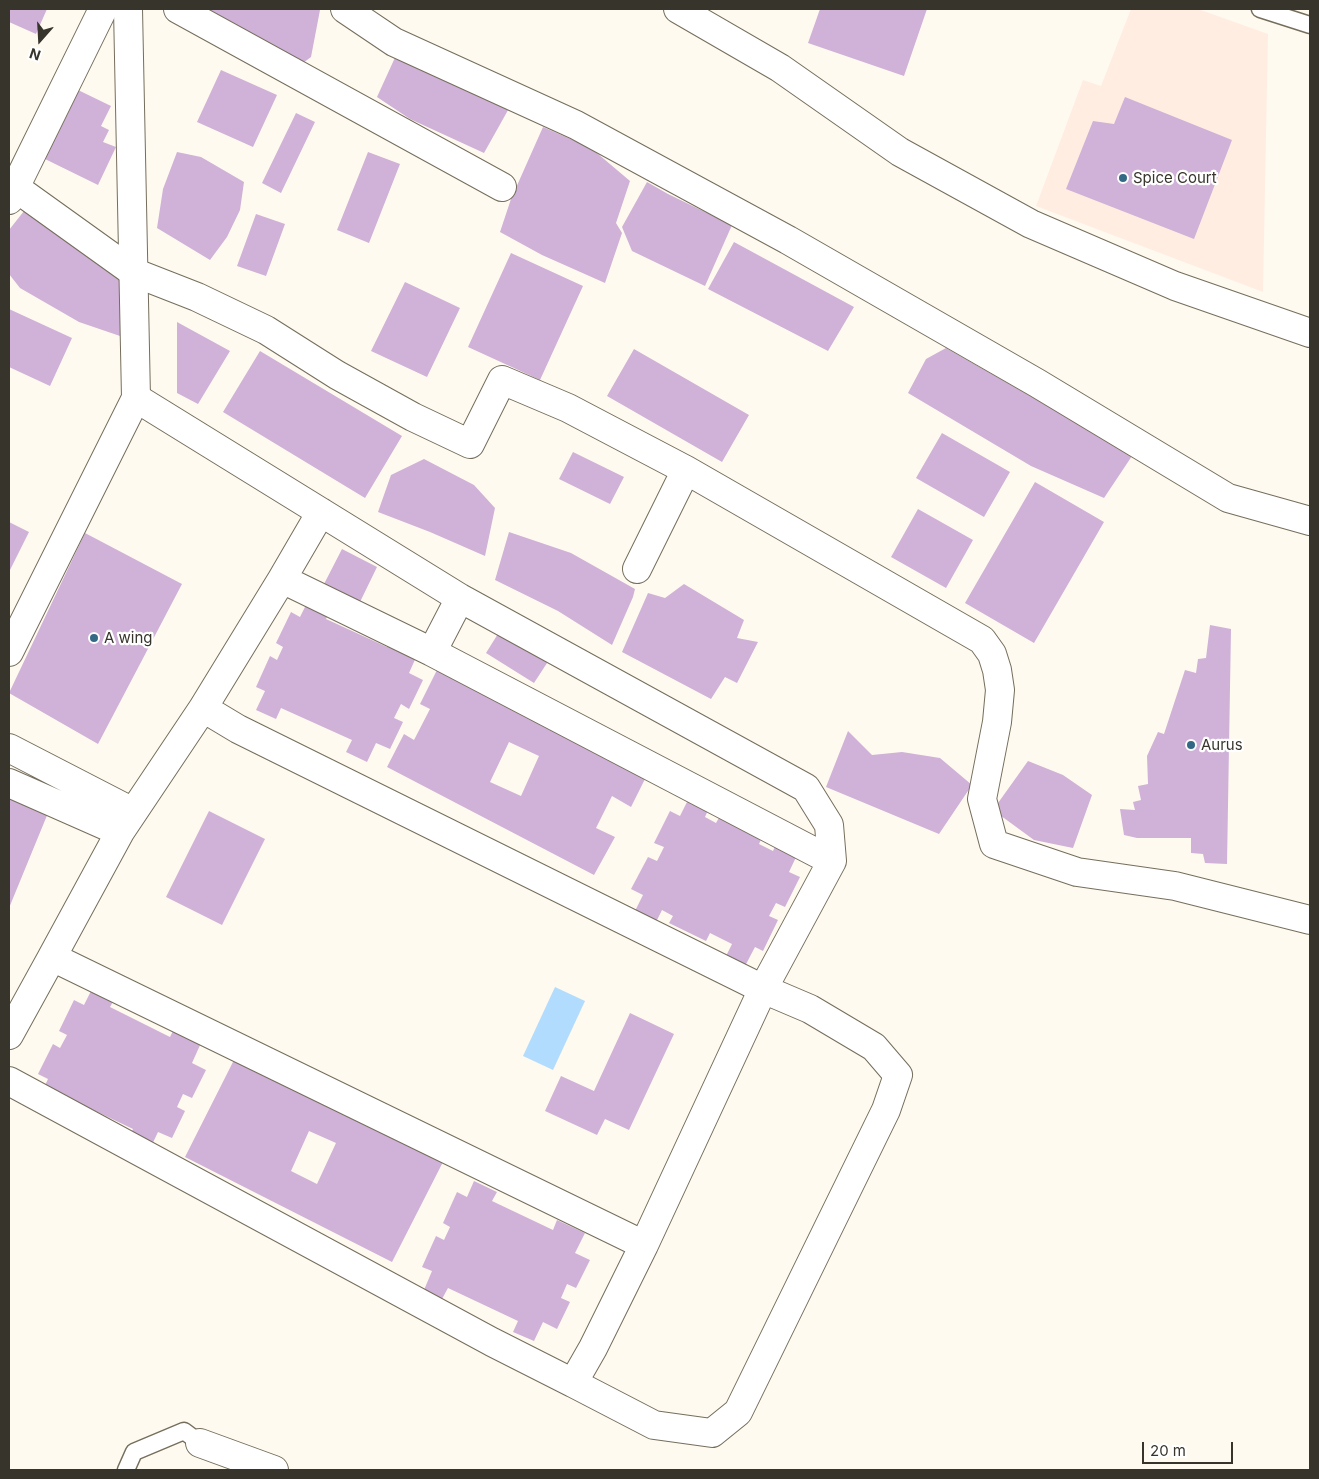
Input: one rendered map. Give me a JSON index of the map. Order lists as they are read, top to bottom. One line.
{"places":["Spice Court","A wing","Aurus"],"scale_bar":"20 m","north":"bottom"}
